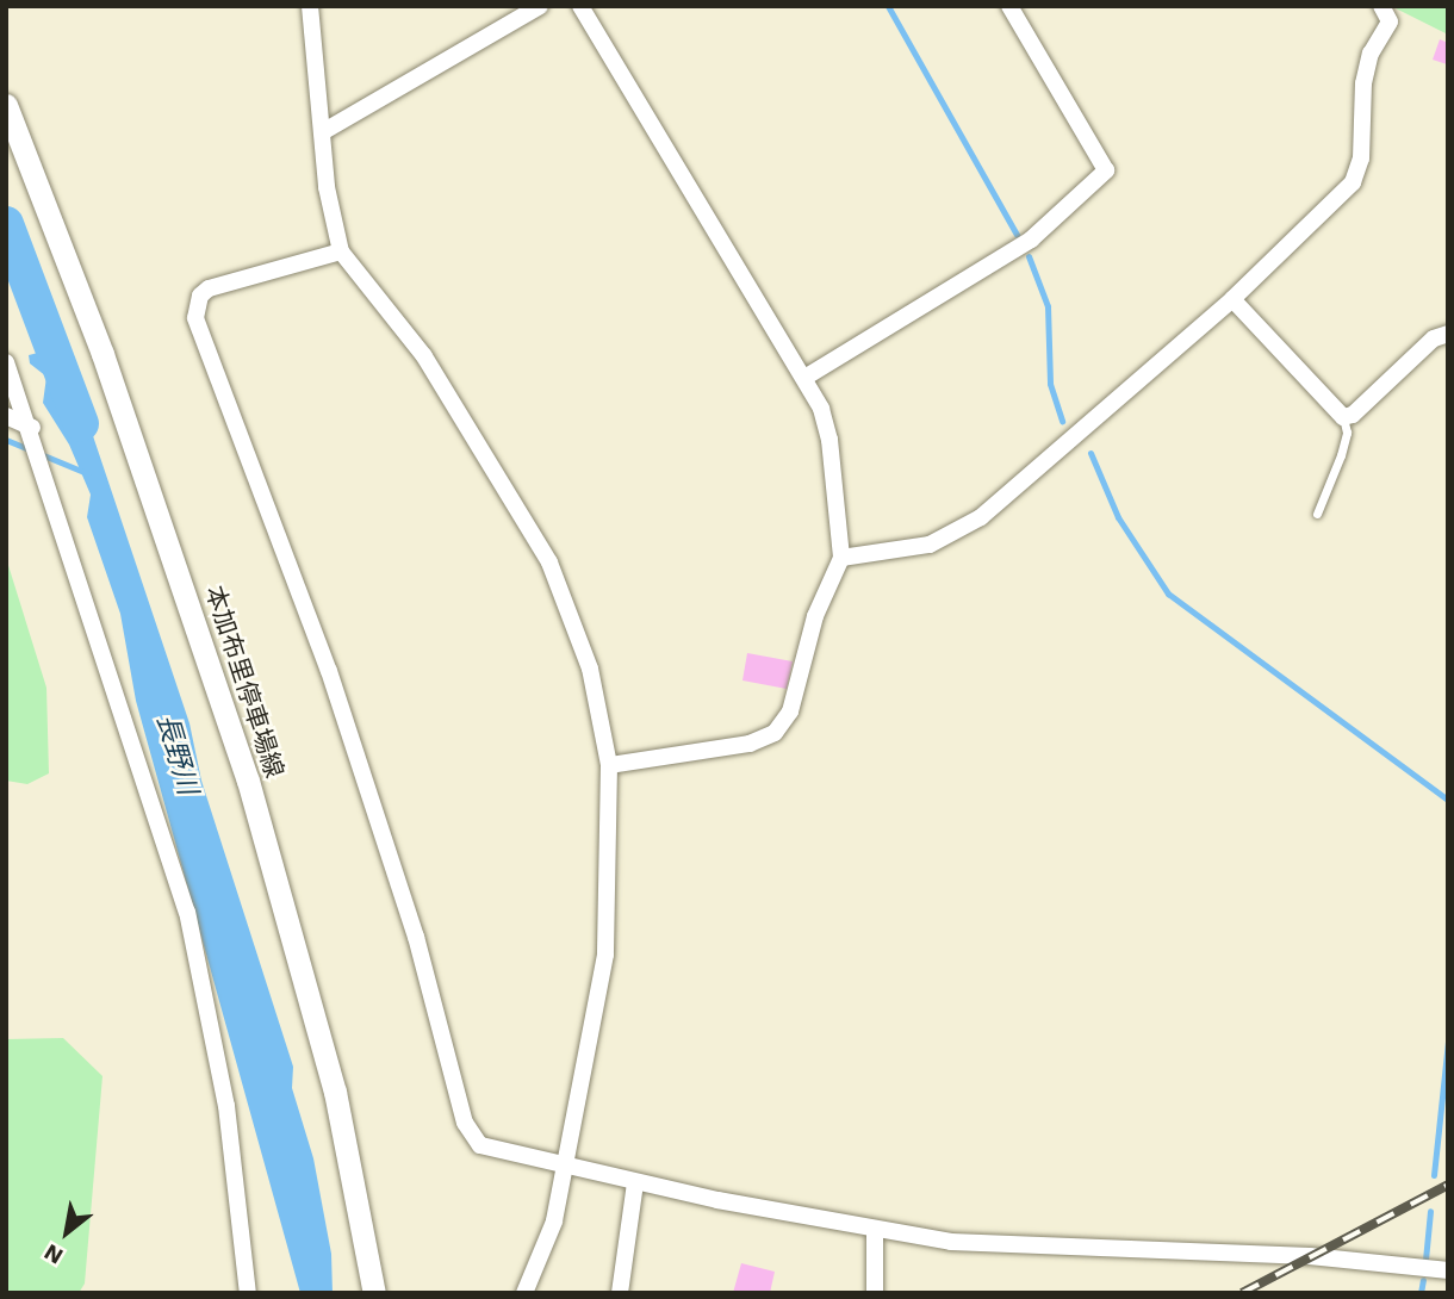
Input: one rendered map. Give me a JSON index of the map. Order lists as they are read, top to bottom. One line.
{"streets":{"main road":["本加布里停車場線"]},"water":["長野川"],"north":"bottom left"}
